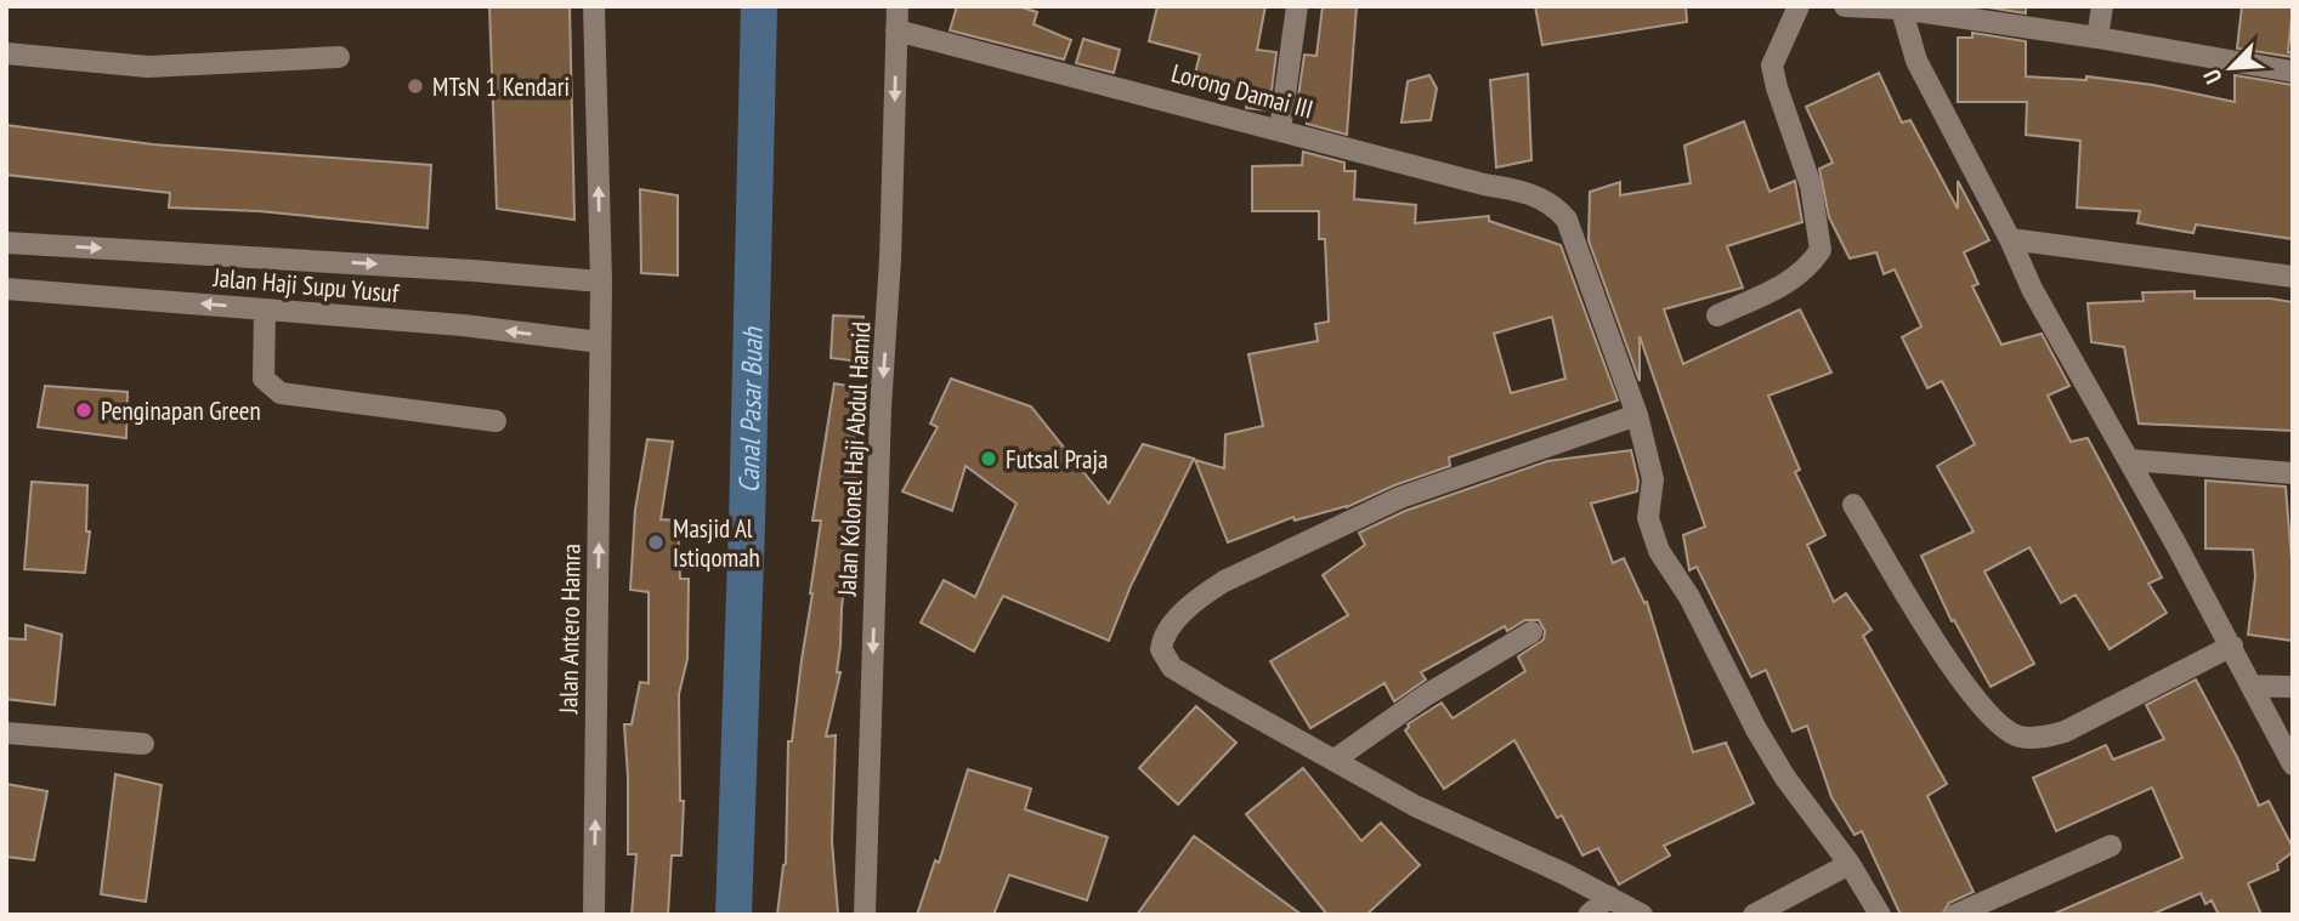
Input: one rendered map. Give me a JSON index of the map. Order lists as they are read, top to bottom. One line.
{"streets":{"street":["Lorong Damai III","Jalan Haji Supu Yusuf","Jalan Kolonel Haji Abdul Hamid","Jalan Antero Hamra"]},"crossings":[["Lorong Damai III","Jalan Kolonel Haji Abdul Hamid"],["Jalan Haji Supu Yusuf","Jalan Antero Hamra"]],"one_way":["Jalan Kolonel Haji Abdul Hamid","Jalan Antero Hamra"],"water":["Canal Pasar Buah"],"places":["MTsN 1 Kendari","Penginapan Green","Futsal Praja","Masjid Al Istiqomah"],"north":"bottom left"}
